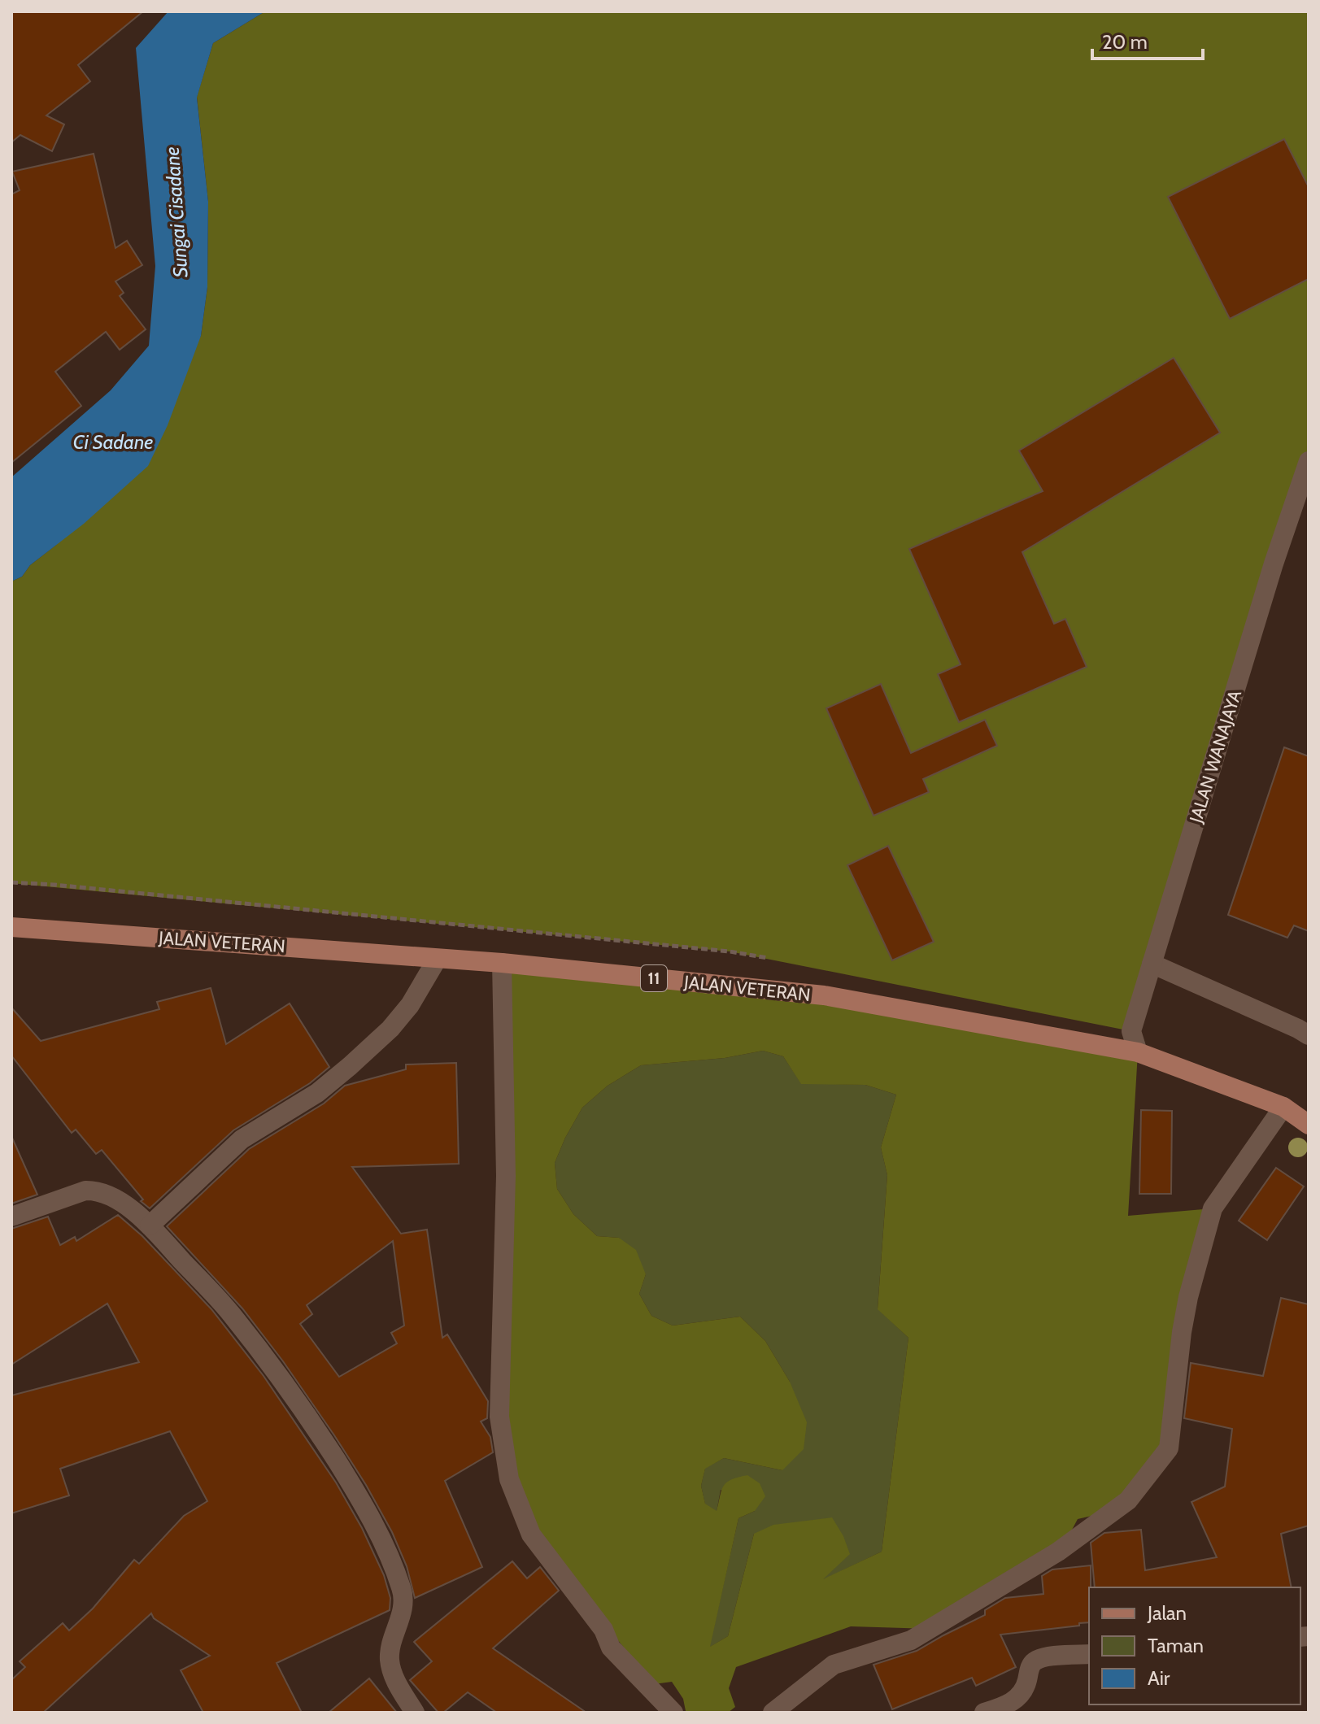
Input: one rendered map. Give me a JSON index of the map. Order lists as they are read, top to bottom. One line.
{"streets":{"main road":["JALAN VETERAN","11"],"street":["JALAN WANAJAYA"]},"crossings":[["JALAN WANAJAYA","JALAN VETERAN"]],"water":["Sungai Cisadane","Ci Sadane"],"legend":["Jalan","Taman","Air"],"scale_bar":"20 m"}
